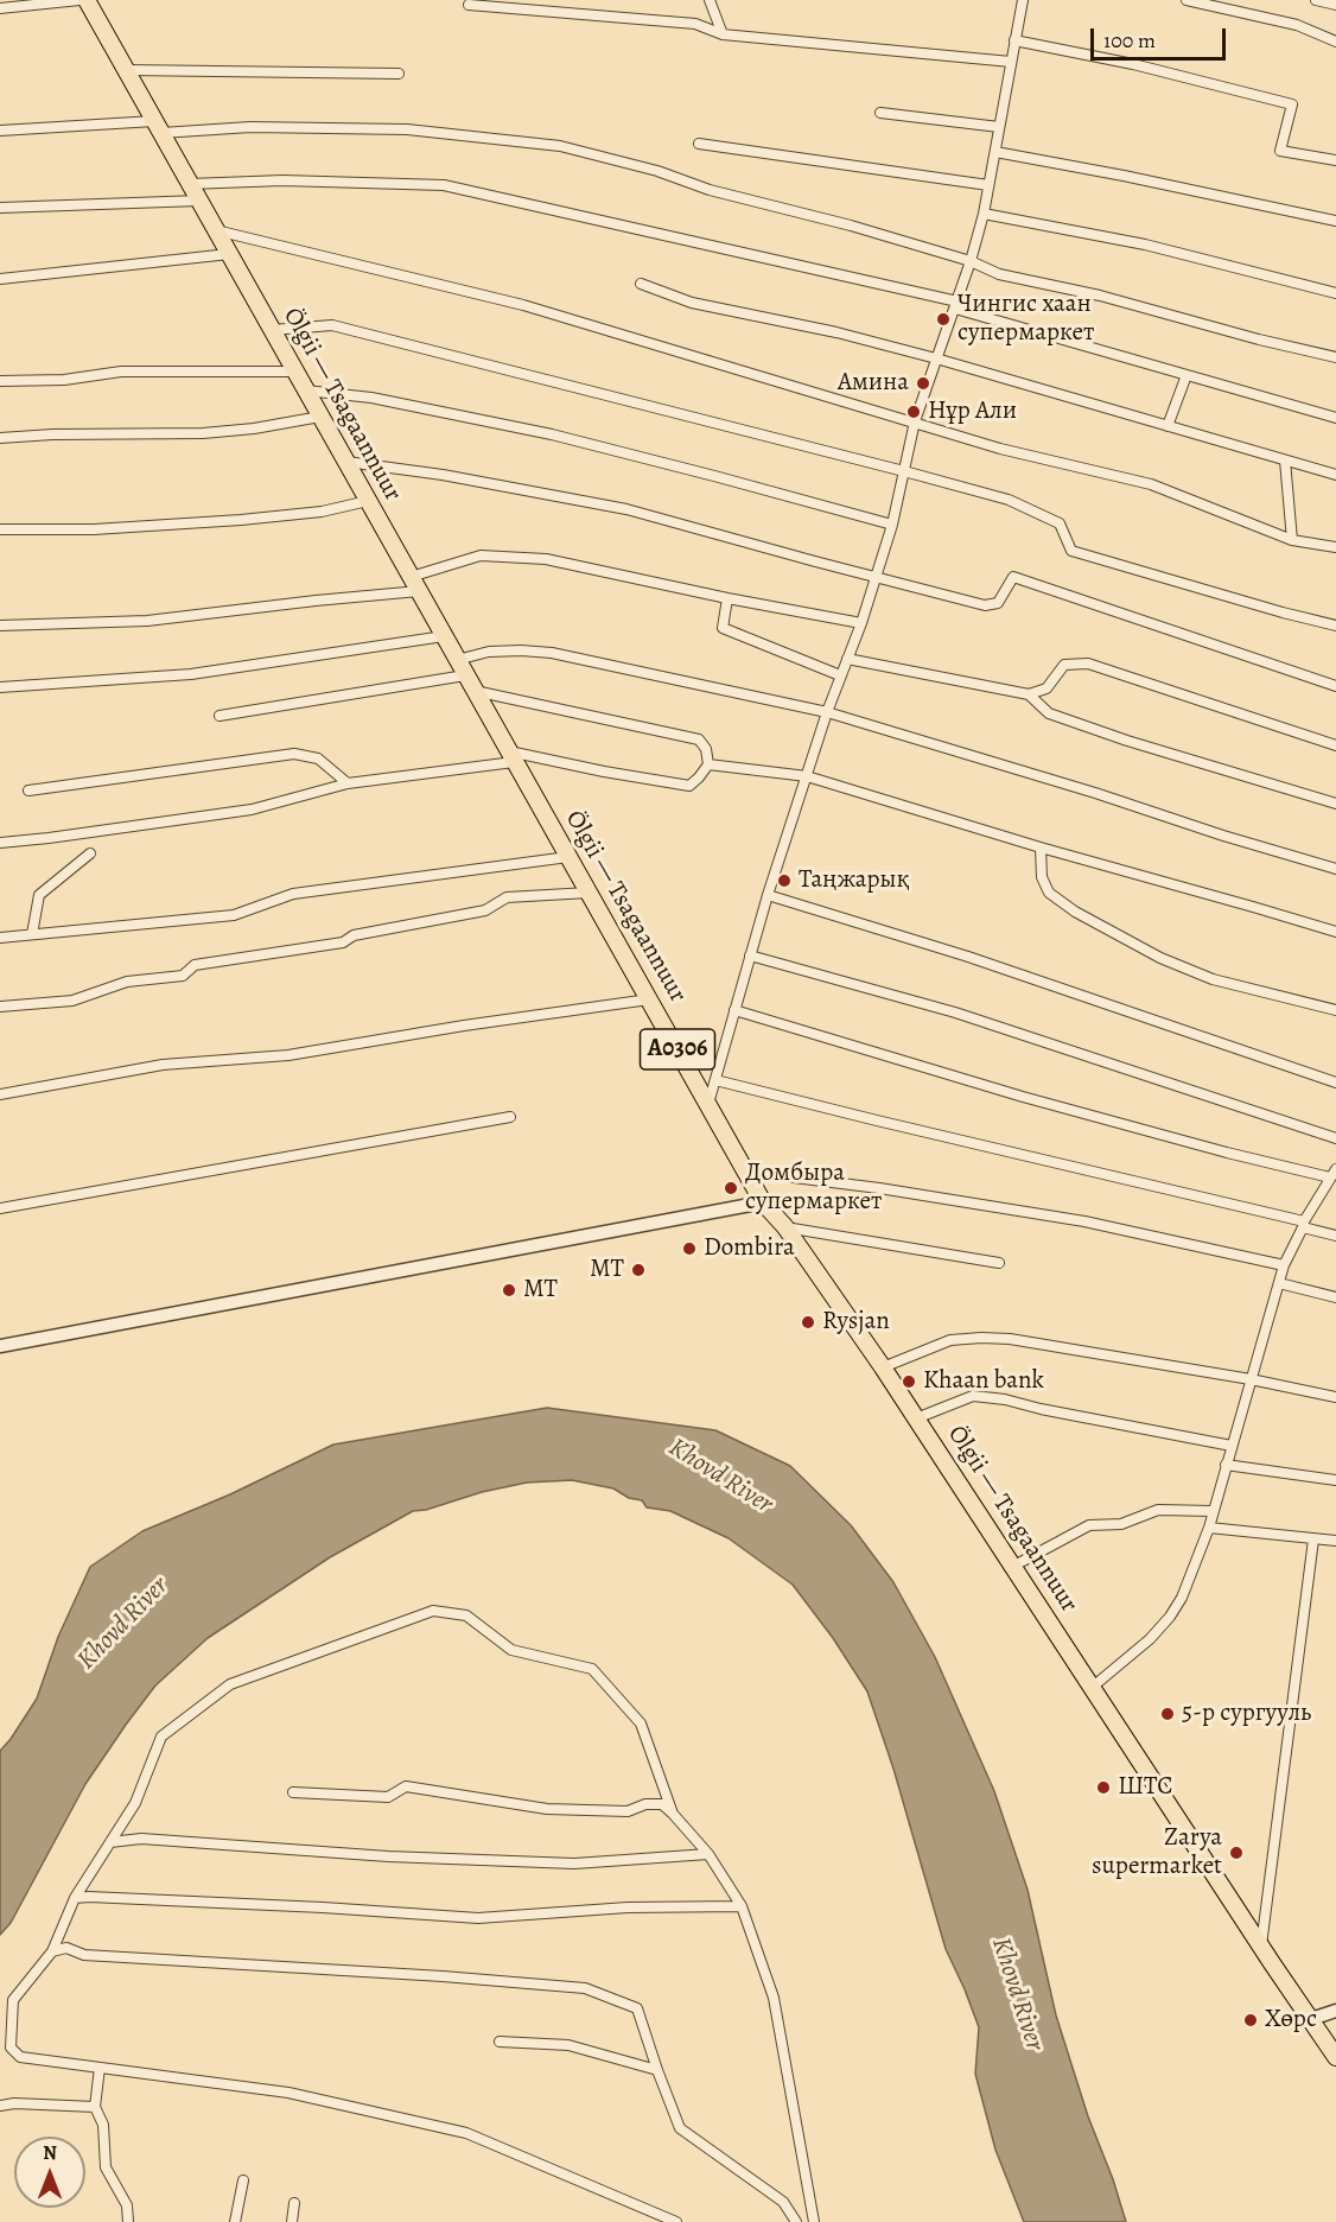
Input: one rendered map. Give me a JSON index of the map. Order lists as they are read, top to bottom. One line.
{"streets":{"highway":["Ölgii — Tsagaannuur","A0306"]},"water":["Khovd River"],"places":["Чингис хаан супермаркет","Амина","Нұр Али","Таңжарық","Домбыра супермаркет","Dombira","МТ","MT","Rysjan","Khaan bank","5-р сургууль","ШТС","Zarya supermarket","Хөрс"],"scale_bar":"100 m","north":"top"}
